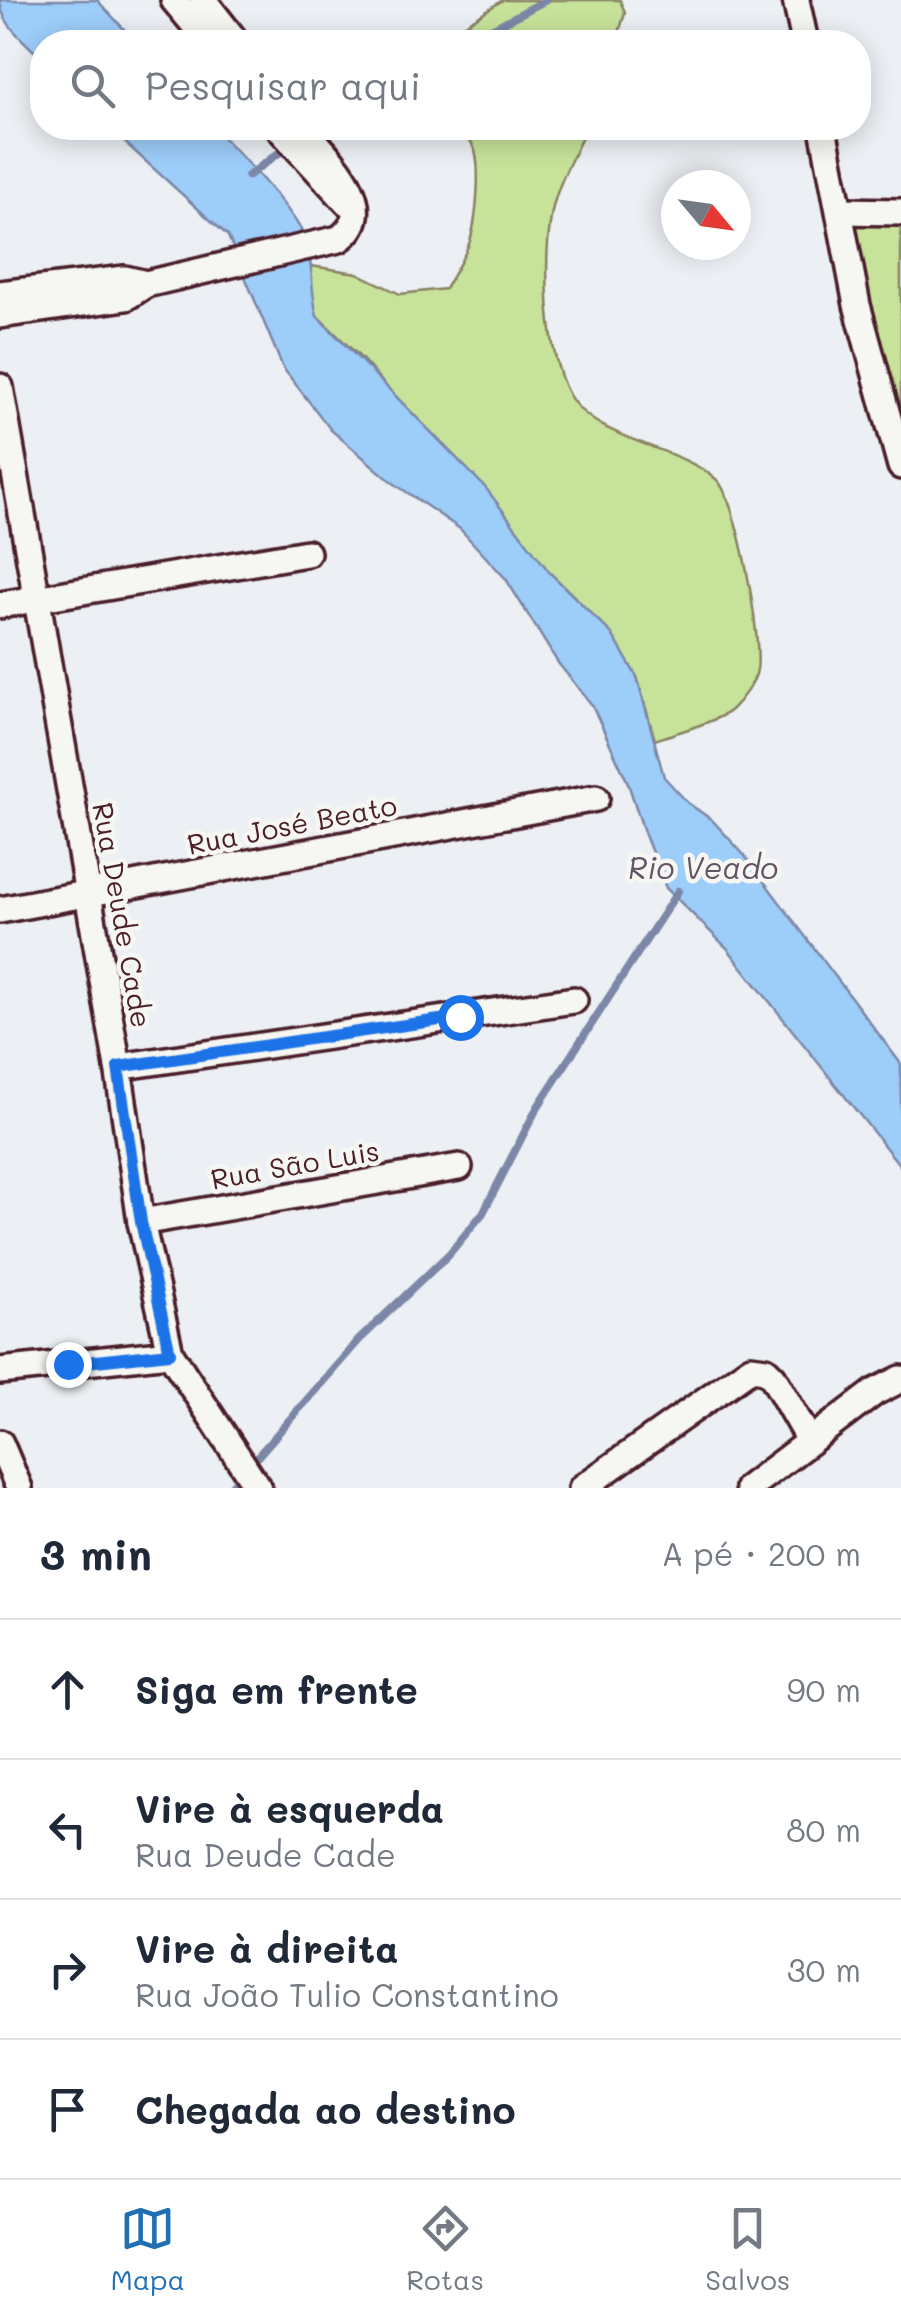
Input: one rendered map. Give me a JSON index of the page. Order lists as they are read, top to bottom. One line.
{"streets":{"street":["Rua José Beato","Rua Deude Cade","Rua São Luis"]},"crossings":[["Rua José Beato","Rua Deude Cade"],["Rua Deude Cade","Rua São Luis"]],"water":["Rio Veado"],"north":"bottom right","page":{"search":"Pesquisar aqui","heading":["3 min","A pé · 200 m"],"list":[["Siga em frente","90 m"],["Vire à esquerda","Rua Deude Cade","80 m"],["Vire à direita","Rua João Tulio Constantino","30 m"],"Chegada ao destino"],"nav":["Mapa","Rotas","Salvos"]}}
